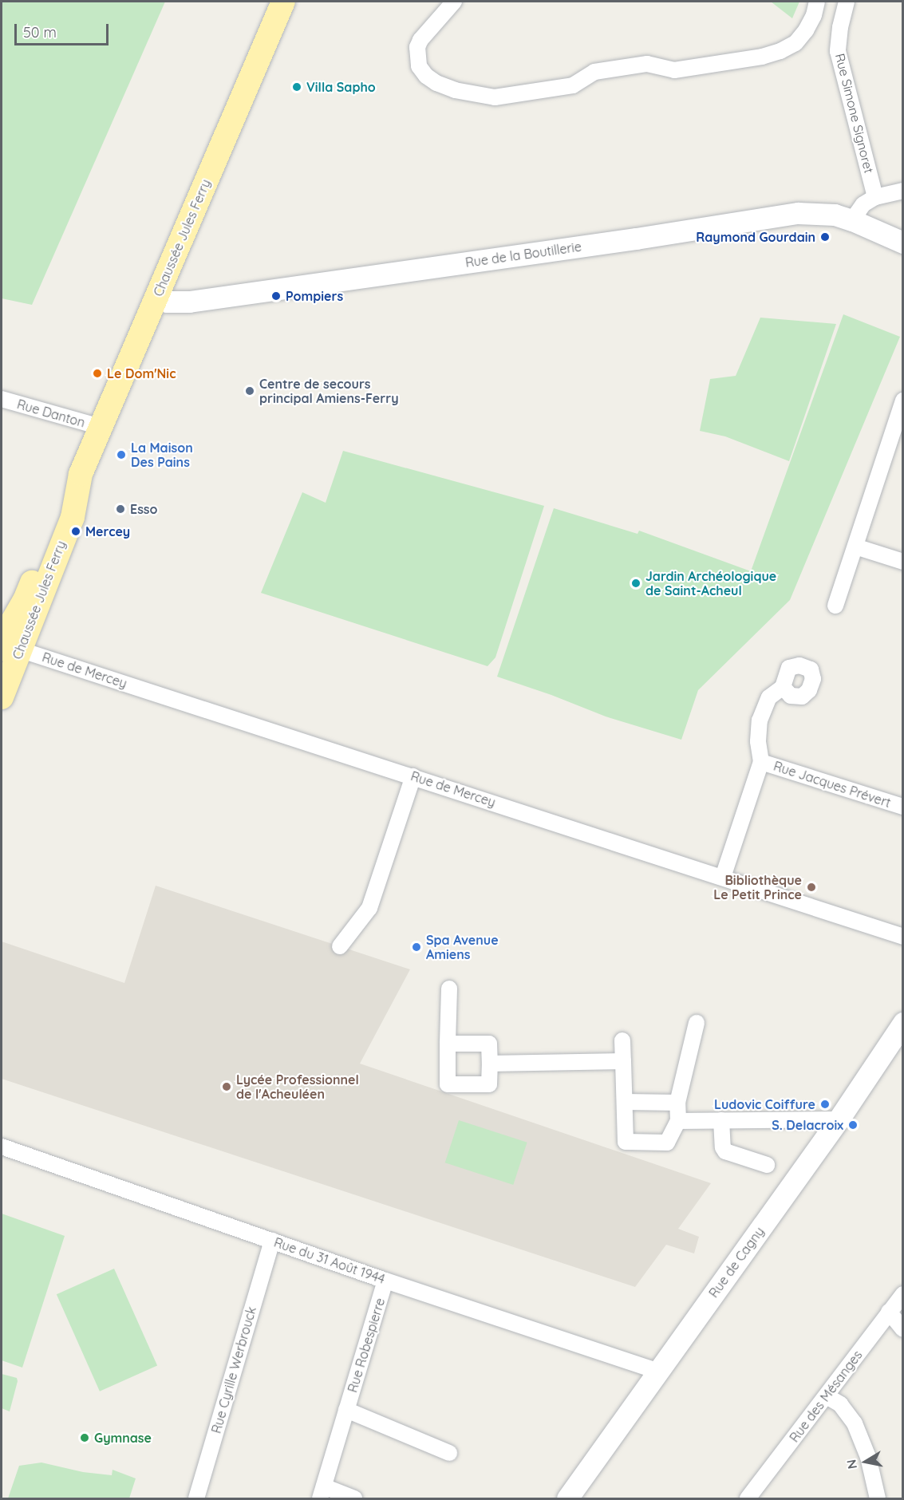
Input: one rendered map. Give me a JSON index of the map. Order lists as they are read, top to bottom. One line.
{"streets":{"main road":["Chaussée Jules Ferry"],"street":["Rue Simone Signoret","Rue de la Boutillerie","Rue Danton","Rue de Mercey","Rue Jacques Prévert","Rue du 31 Août 1944","Rue de Cagny","Rue Robespierre","Rue Cyrille Werbrouck","Rue des Mésanges"]},"crossings":[["Chaussée Jules Ferry","Rue de la Boutillerie"],["Chaussée Jules Ferry","Rue Danton"],["Chaussée Jules Ferry","Rue de Mercey"],["Rue de Mercey","Rue Jacques Prévert"],["Rue du 31 Août 1944","Rue de Cagny"],["Rue du 31 Août 1944","Rue Robespierre"],["Rue du 31 Août 1944","Rue Cyrille Werbrouck"]],"places":["Villa Sapho","Raymond Gourdain","Pompiers","Le Dom'Nic","Centre de secours principal Amiens-Ferry","La Maison Des Pains","Esso","Mercey","Jardin Archéologique de Saint-Acheul","Bibliothèque Le Petit Prince","Spa Avenue Amiens","Lycée Professionnel de l'Acheuléen","Ludovic Coiffure","S. Delacroix","Gymnase"],"scale_bar":"50 m","north":"left"}
